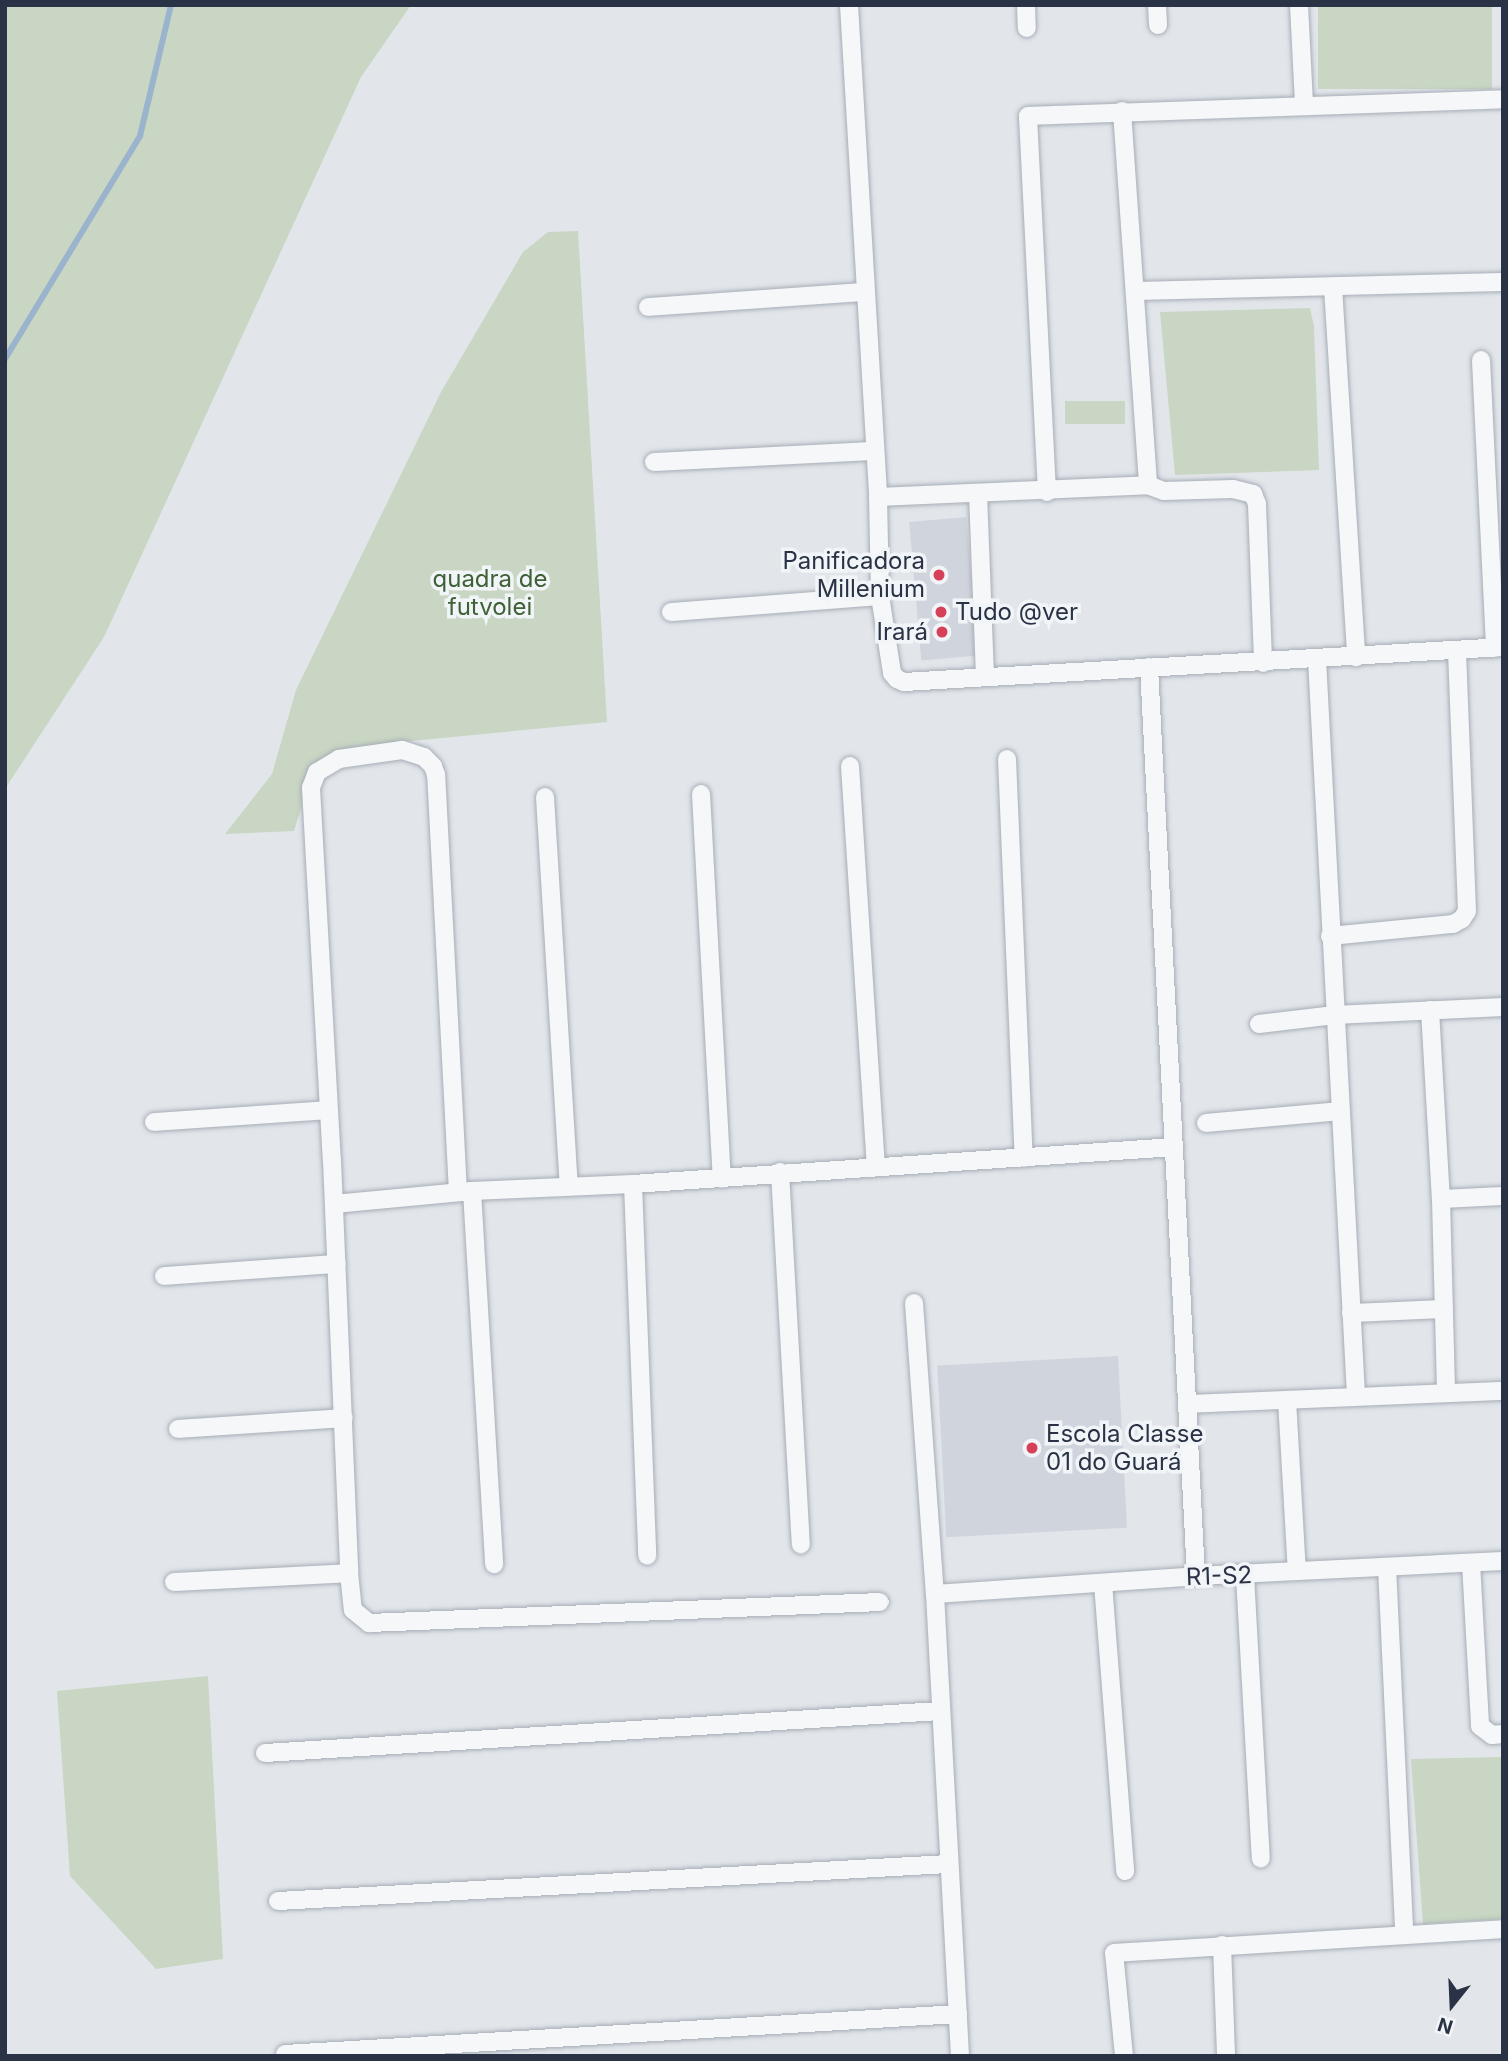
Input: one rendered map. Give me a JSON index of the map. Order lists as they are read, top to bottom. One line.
{"streets":{"street":["R1-S2"]},"parks":["quadra de futvolei"],"places":["Panificadora Millenium","Tudo @ver","Irará","Escola Classe 01 do Guará"],"north":"bottom"}
